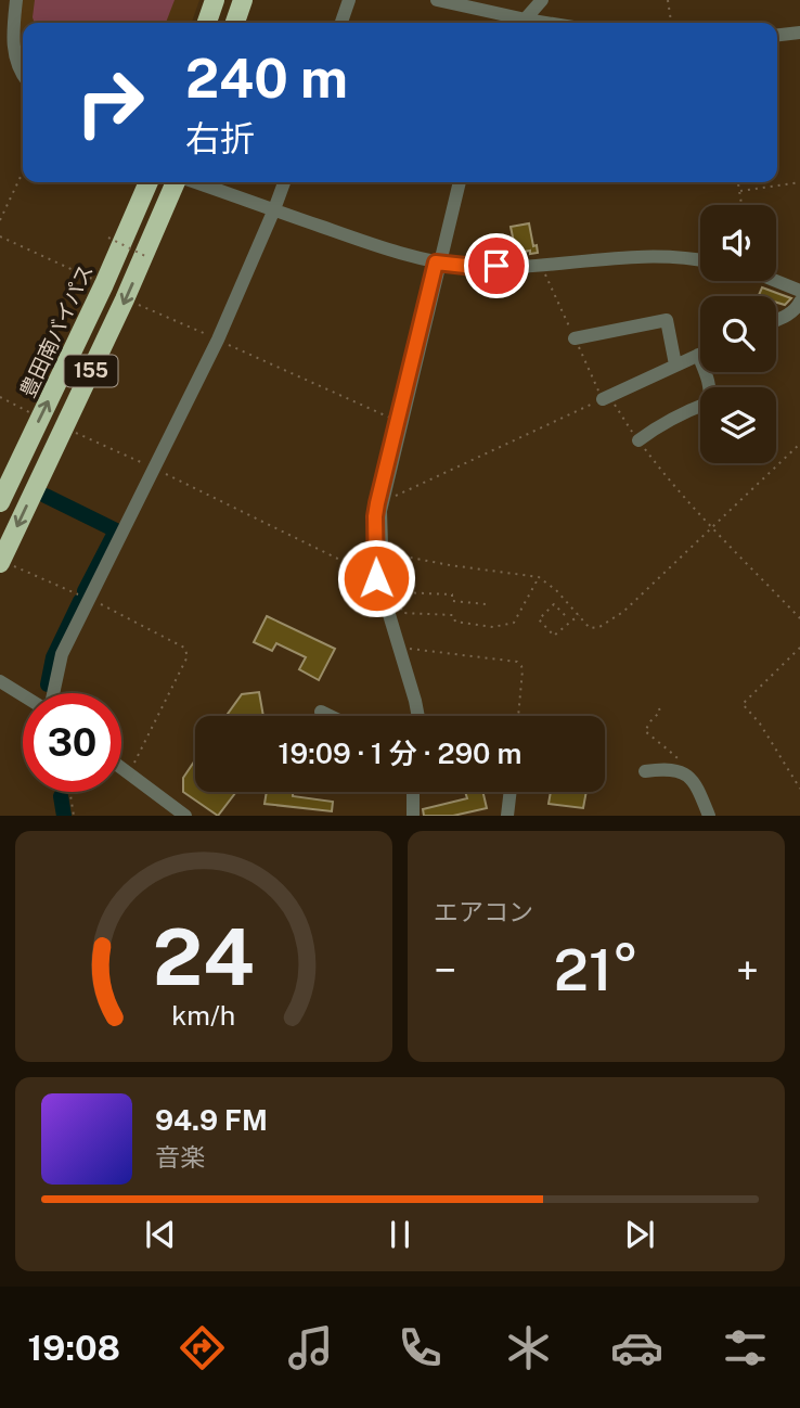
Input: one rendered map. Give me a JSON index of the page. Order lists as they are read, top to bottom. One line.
{"streets":{"highway":["豊田南バイパス","155"]},"page":{"turn":["240 m","右折"],"limit":"30","trip":"19:09 · 1 分 · 290 m","tile":"エアコン","heat":["−","21°","+"],"song":["94.9 FM","音楽"],"tabs":"19:08","gauge":["24","km/h"]}}
